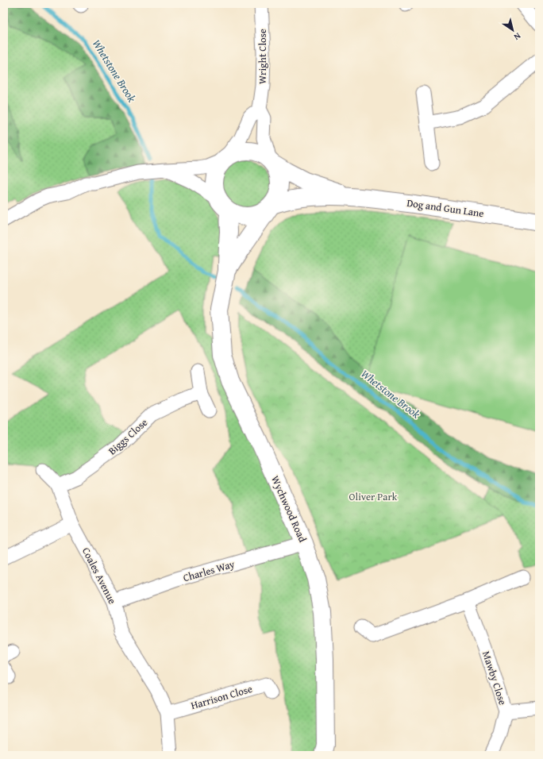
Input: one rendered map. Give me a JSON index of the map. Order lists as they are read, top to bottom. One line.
{"streets":{"street":["Wright Close","Dog and Gun Lane","Biggs Close","Wychwood Road","Charles Way","Coales Avenue","Mawby Close","Harrison Close"]},"crossings":[["Wright Close","Dog and Gun Lane"],["Wright Close","Wychwood Road"],["Dog and Gun Lane","Wychwood Road"],["Biggs Close","Coales Avenue"],["Wychwood Road","Charles Way"],["Charles Way","Coales Avenue"],["Coales Avenue","Harrison Close"]],"water":["Whetstone Brook"],"parks":["Oliver Park"],"north":"bottom right"}
